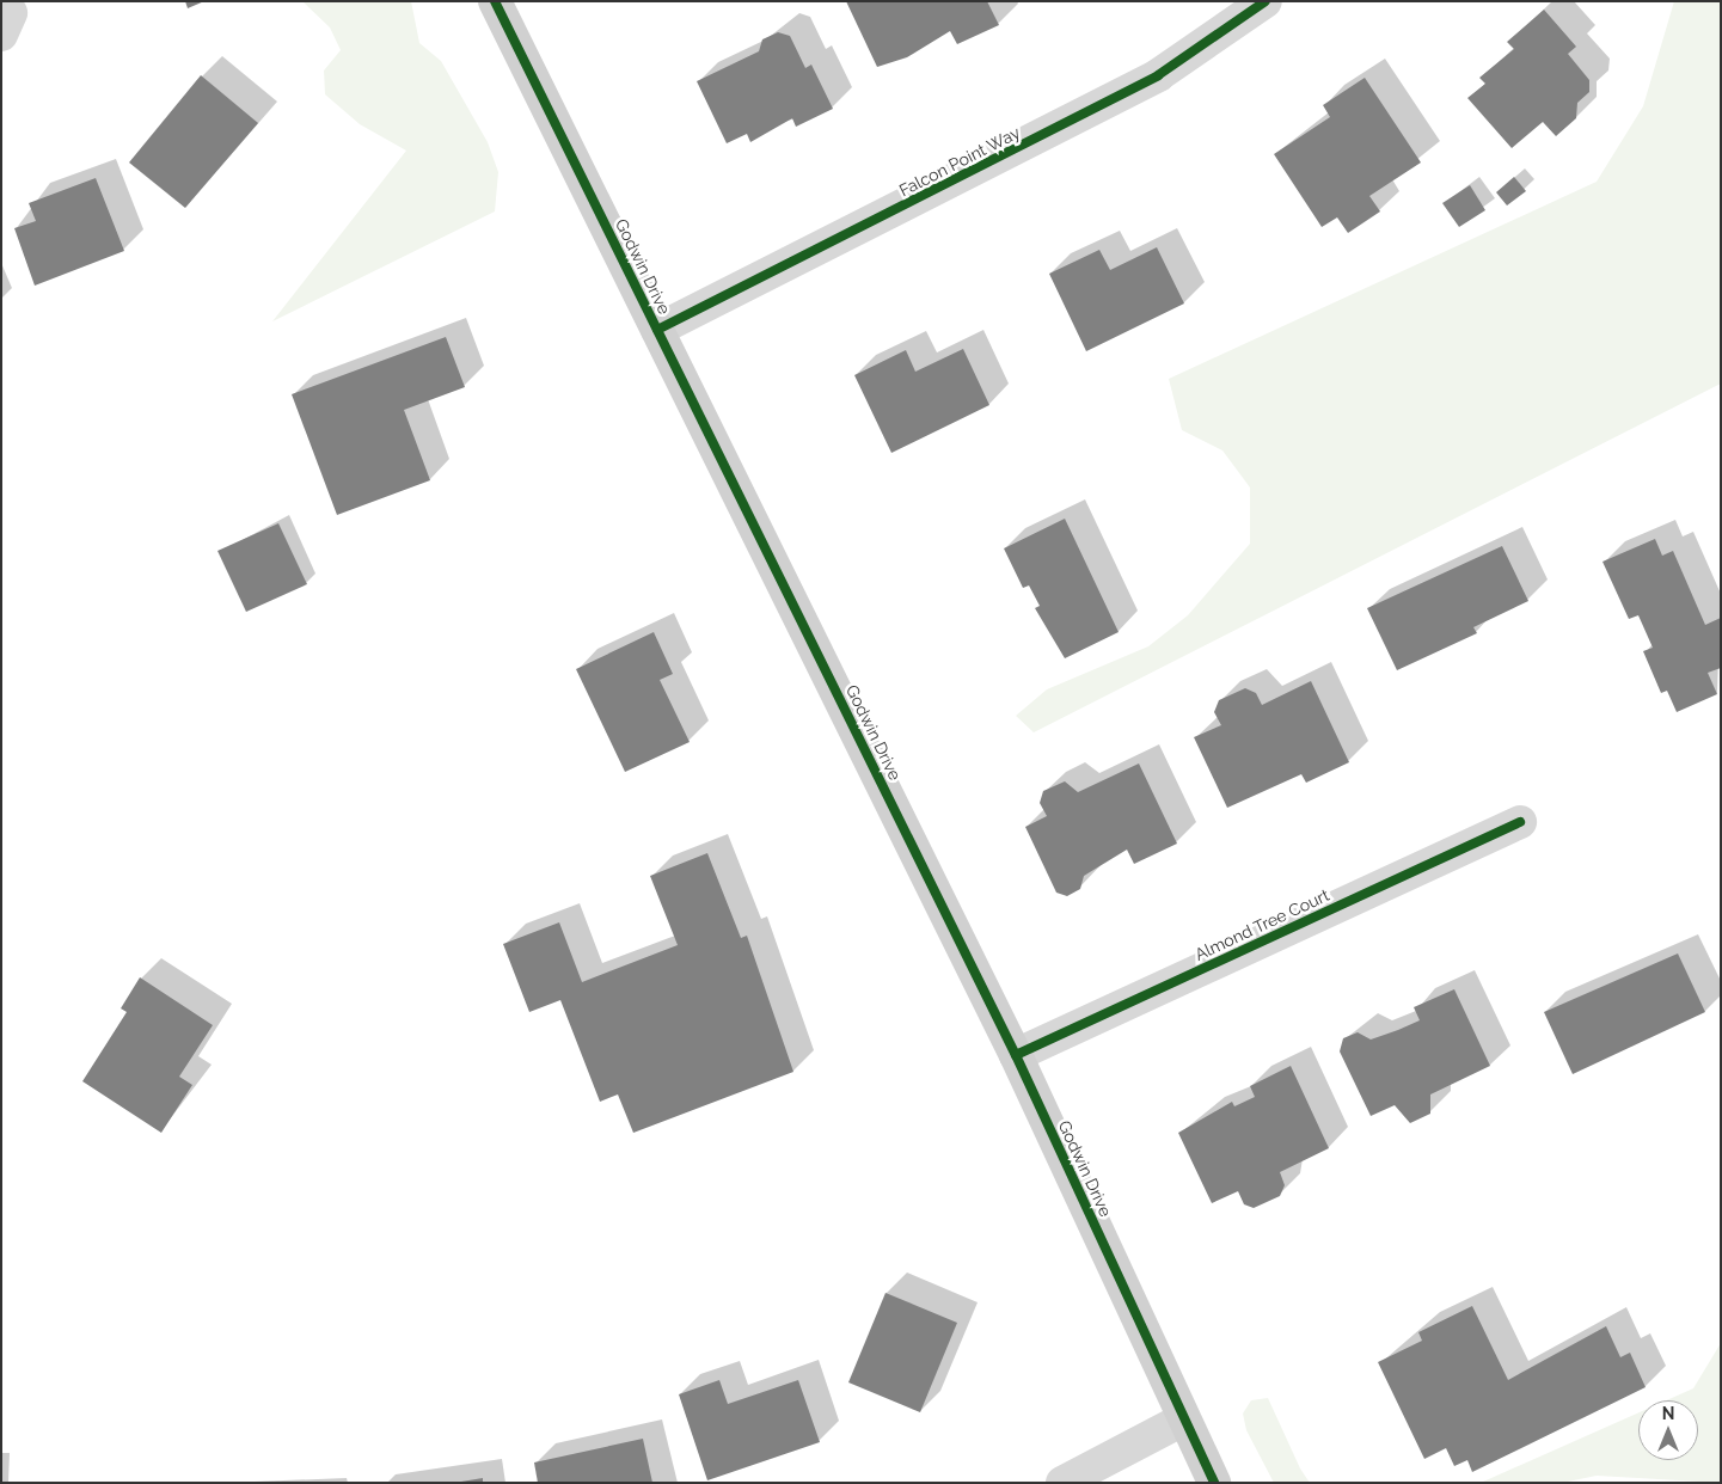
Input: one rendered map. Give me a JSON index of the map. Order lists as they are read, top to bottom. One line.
{"streets":{"street":["Falcon Point Way","Godwin Drive","Almond Tree Court"]},"crossings":[["Falcon Point Way","Godwin Drive"],["Godwin Drive","Almond Tree Court"]],"north":"top"}
